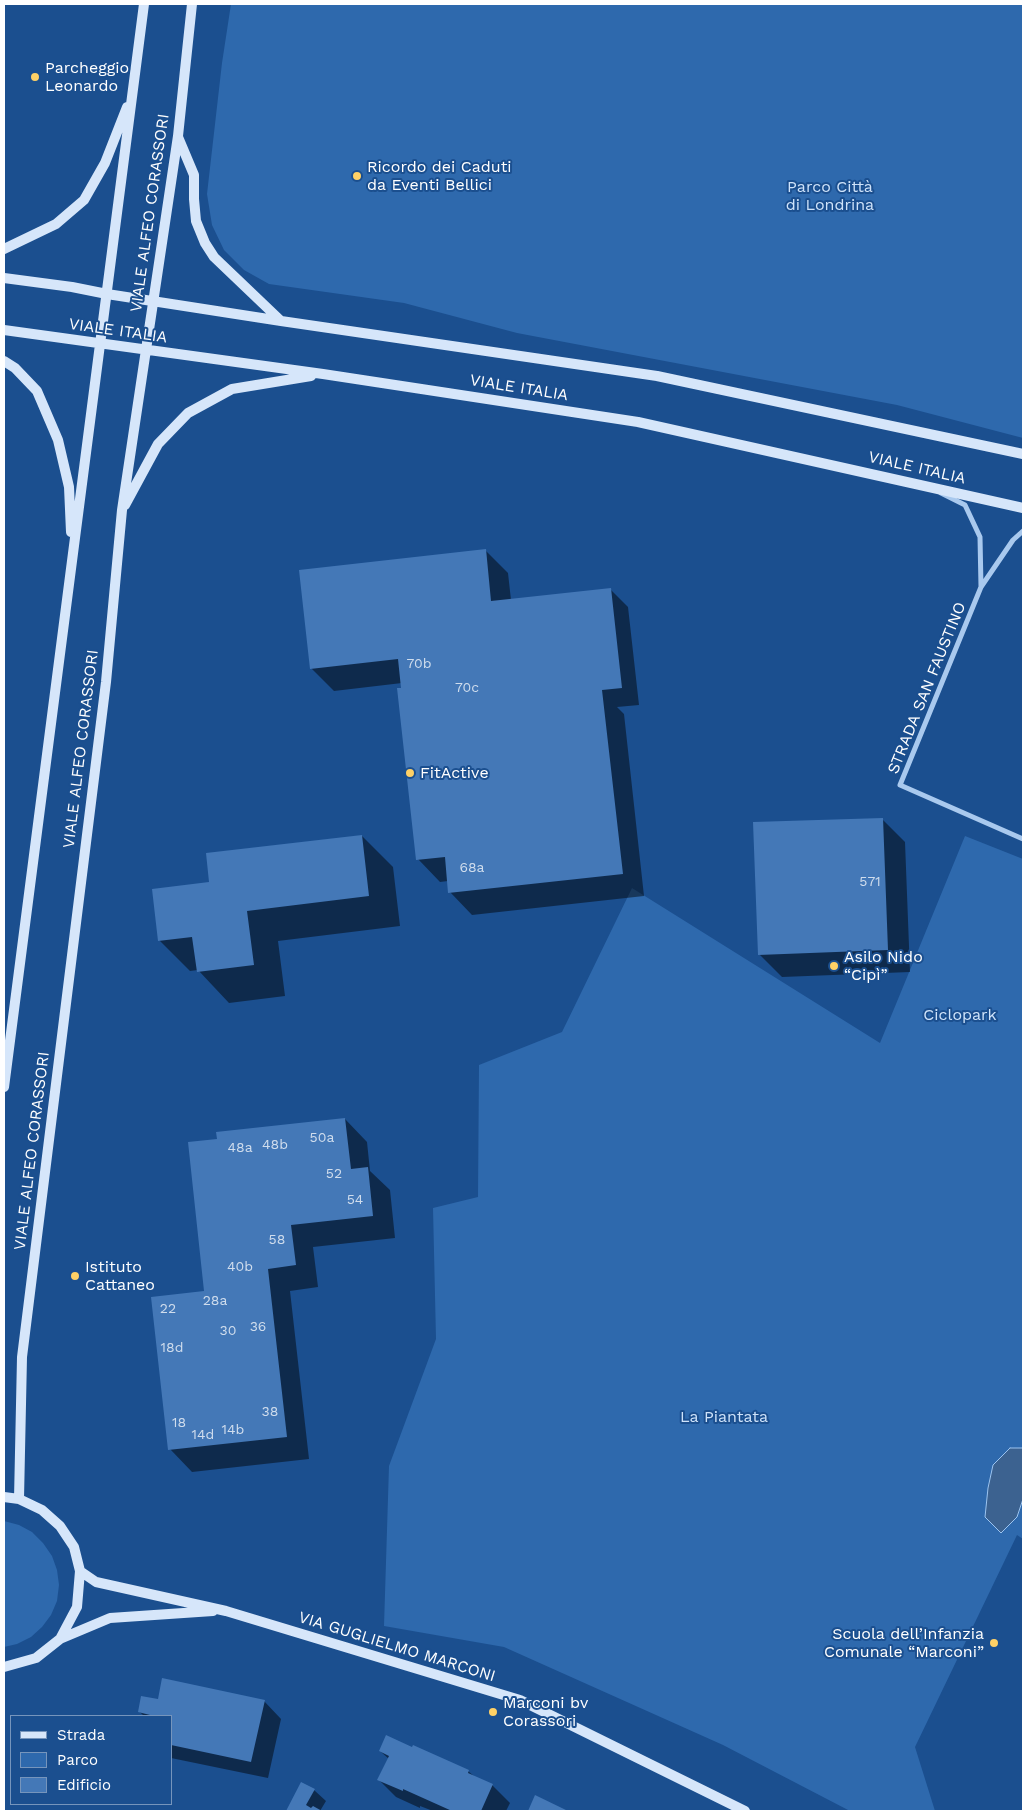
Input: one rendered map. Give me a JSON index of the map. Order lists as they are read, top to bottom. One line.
{"streets":{"street":["VIALE ALFEO CORASSORI","VIALE ITALIA","STRADA SAN FAUSTINO","VIA GUGLIELMO MARCONI"]},"crossings":[["VIALE ALFEO CORASSORI","VIALE ITALIA"],["VIALE ITALIA","STRADA SAN FAUSTINO"]],"parks":["Parco Città di Londrina","Ciclopark","La Piantata"],"places":["Parcheggio Leonardo","Ricordo dei Caduti da Eventi Bellici","FitActive","Asilo Nido “Cipì”","Istituto Cattaneo","Scuola dell’Infanzia Comunale “Marconi”","Marconi bv Corassori"],"house_numbers":["70b","70c","68a","571","50a","48b","48a","52","54","58","40b","28a","22","36","30","18d","38","18","14b","14d"],"legend":["Strada","Parco","Edificio"]}
